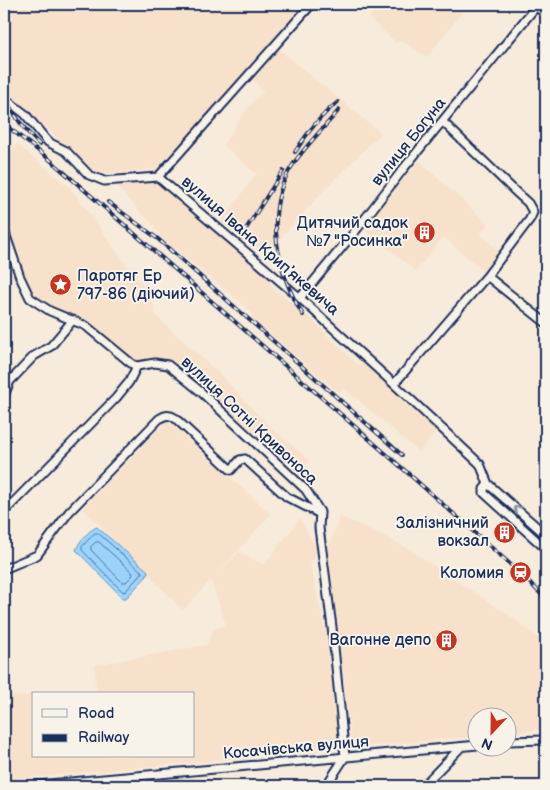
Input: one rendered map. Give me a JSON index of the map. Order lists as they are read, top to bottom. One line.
{"streets":{"street":["вулиця Богуна","вулиця Івана Крипʼякевича","вулиця Сотні Кривоноса","Косачівська вулиця"]},"crossings":[["вулиця Богуна","вулиця Івана Крипʼякевича"],["вулиця Сотні Кривоноса","Косачівська вулиця"]],"places":{"building":["Дитячий садок №7 \"Росинка\"","Залізничний вокзал","Вагонне депо"],"place":["Паротяг Ер 797-86 (діючий)"],"station":["Коломия"]},"legend":["Road","Railway"],"north":"bottom"}
